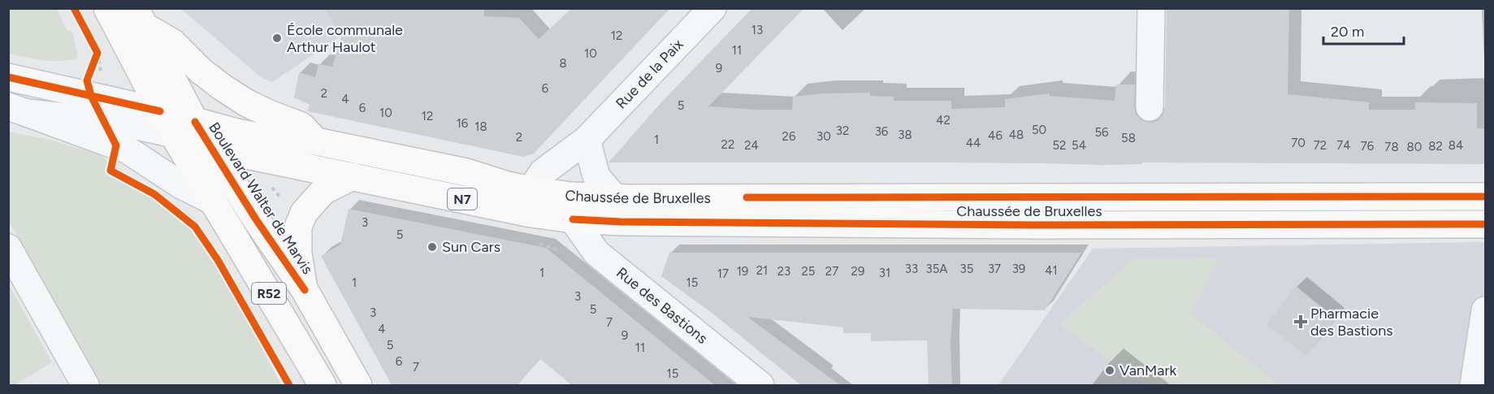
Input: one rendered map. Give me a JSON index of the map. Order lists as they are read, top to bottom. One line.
{"streets":{"main road":["Chaussée de Bruxelles","Boulevard Walter de Marvis","N7","R52"],"street":["Rue de la Paix","Rue des Bastions"]},"crossings":[["Rue de la Paix","Chaussée de Bruxelles"],["Chaussée de Bruxelles","Boulevard Walter de Marvis"],["Chaussée de Bruxelles","R52"],["Chaussée de Bruxelles","Rue des Bastions"],["Boulevard Walter de Marvis","R52"]],"places":{"other":["École communale Arthur Haulot","Sun Cars","VanMark"],"health":["Pharmacie des Bastions"]},"house_numbers":["13","12","11","10","8","9","6","2","4","5","6","10","12","42","16","18","50","32","36","56","38","48","46","26","30","2","58","1","44","70","22","24","52","54","72","74","84","76","82","78","80","3","5","33","35A","35","37","39","21","41","19","23","25","27","29","1","31","17","1","15","3","5","3","7","4","9","5","11","6","7","15"],"scale_bar":"20 m"}
